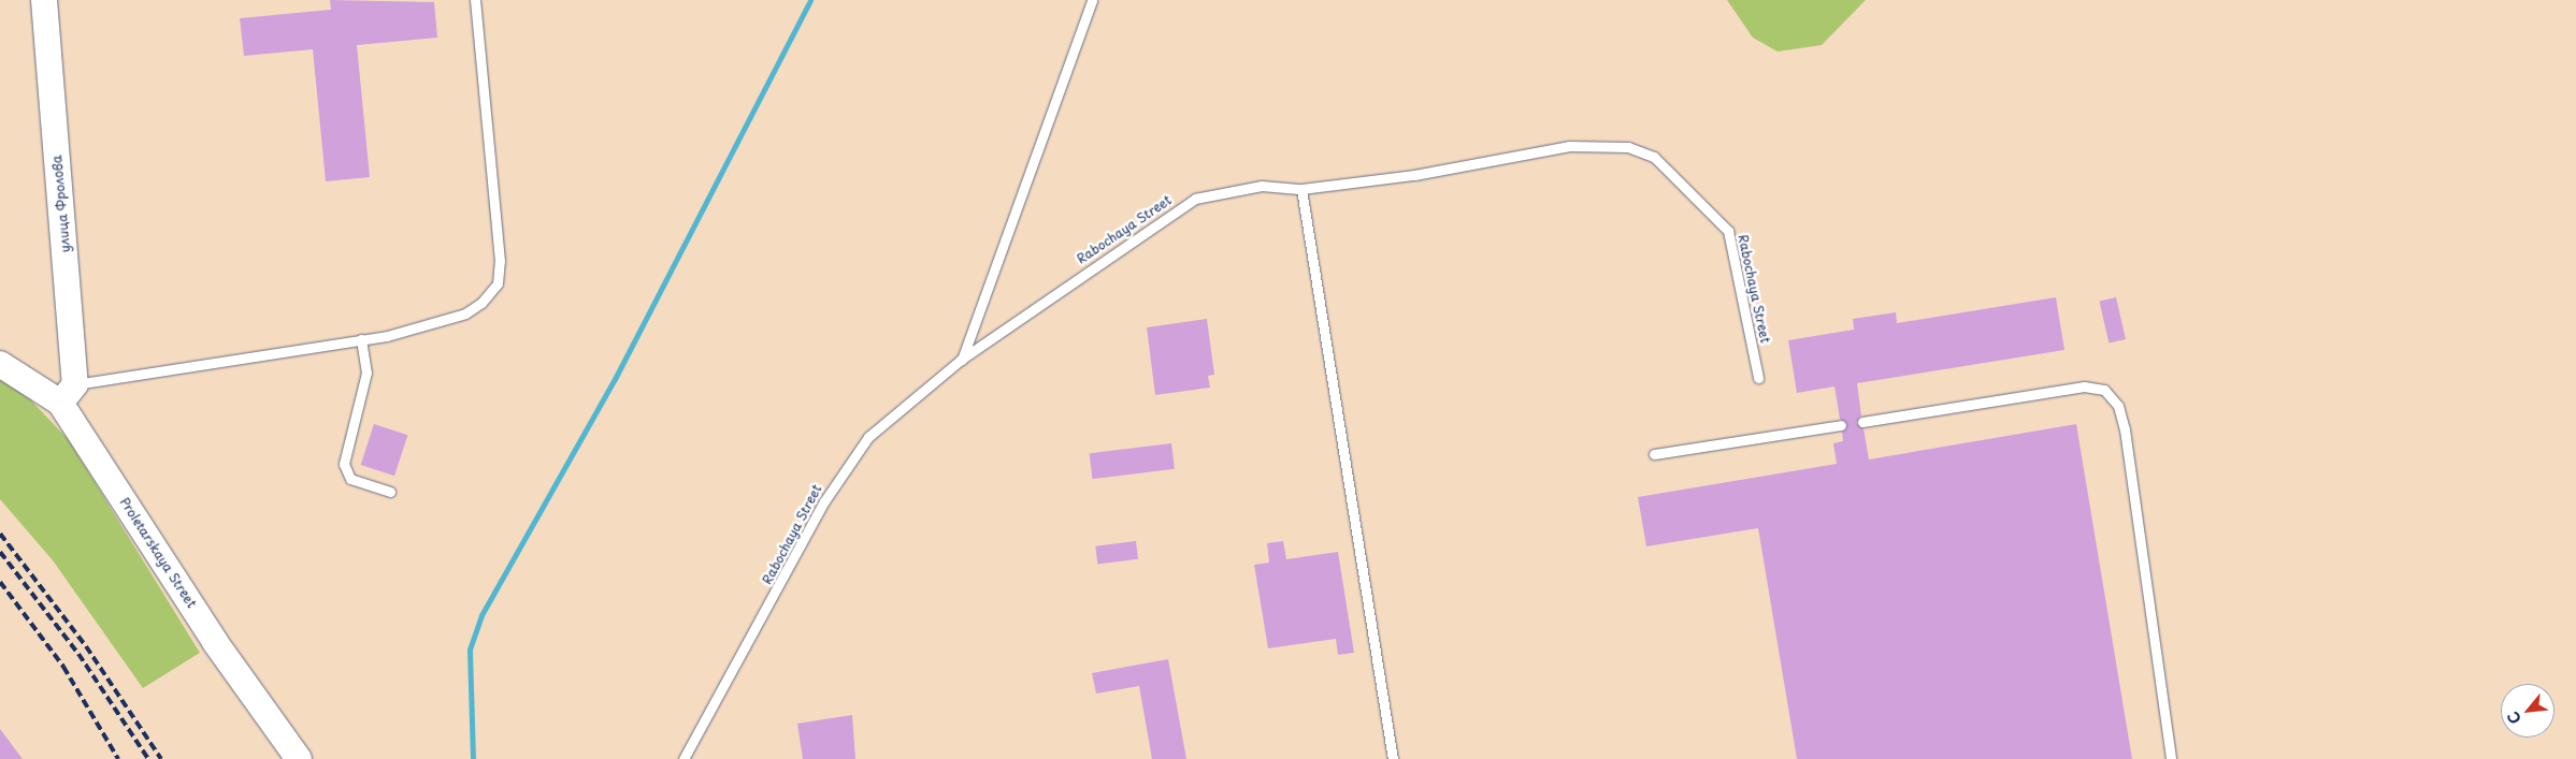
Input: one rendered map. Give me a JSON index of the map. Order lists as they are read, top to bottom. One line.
{"streets":{"street":["улица Фролова","Proletarskaya Street"],"lane":["Rabochaya Street"]},"crossings":[["улица Фролова","Proletarskaya Street"]],"north":"bottom left"}
